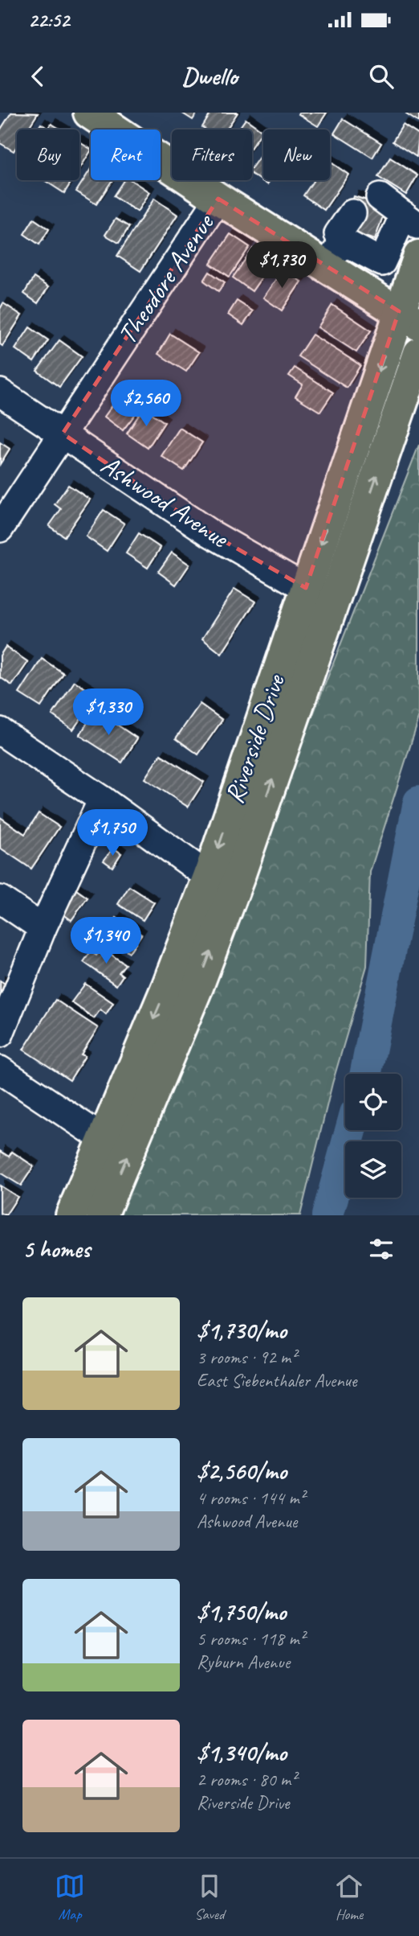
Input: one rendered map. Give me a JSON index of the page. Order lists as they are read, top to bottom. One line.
{"streets":{"main road":["Riverside Drive"],"street":["Theodore Avenue","Ashwood Avenue"]},"crossings":[["Theodore Avenue","Ashwood Avenue"],["Ashwood Avenue","Riverside Drive"]],"page":{"status":"22:52","header":"Dwello","chip":["Buy","Rent","Filters","New"],"price":["$1,730","$2,560","$1,330","$1,750","$1,340"],"heading":"5 homes","list":[{"name":"$1,730/mo","note":"3 rooms · 92 m² · East Siebenthaler Avenue"},{"name":"$2,560/mo","note":"4 rooms · 144 m² · Ashwood Avenue"},{"name":"$1,750/mo","note":"5 rooms · 118 m² · Ryburn Avenue"},{"name":"$1,340/mo","note":"2 rooms · 80 m² · Riverside Drive"}],"tabs":["Map","Saved","Home"]}}
